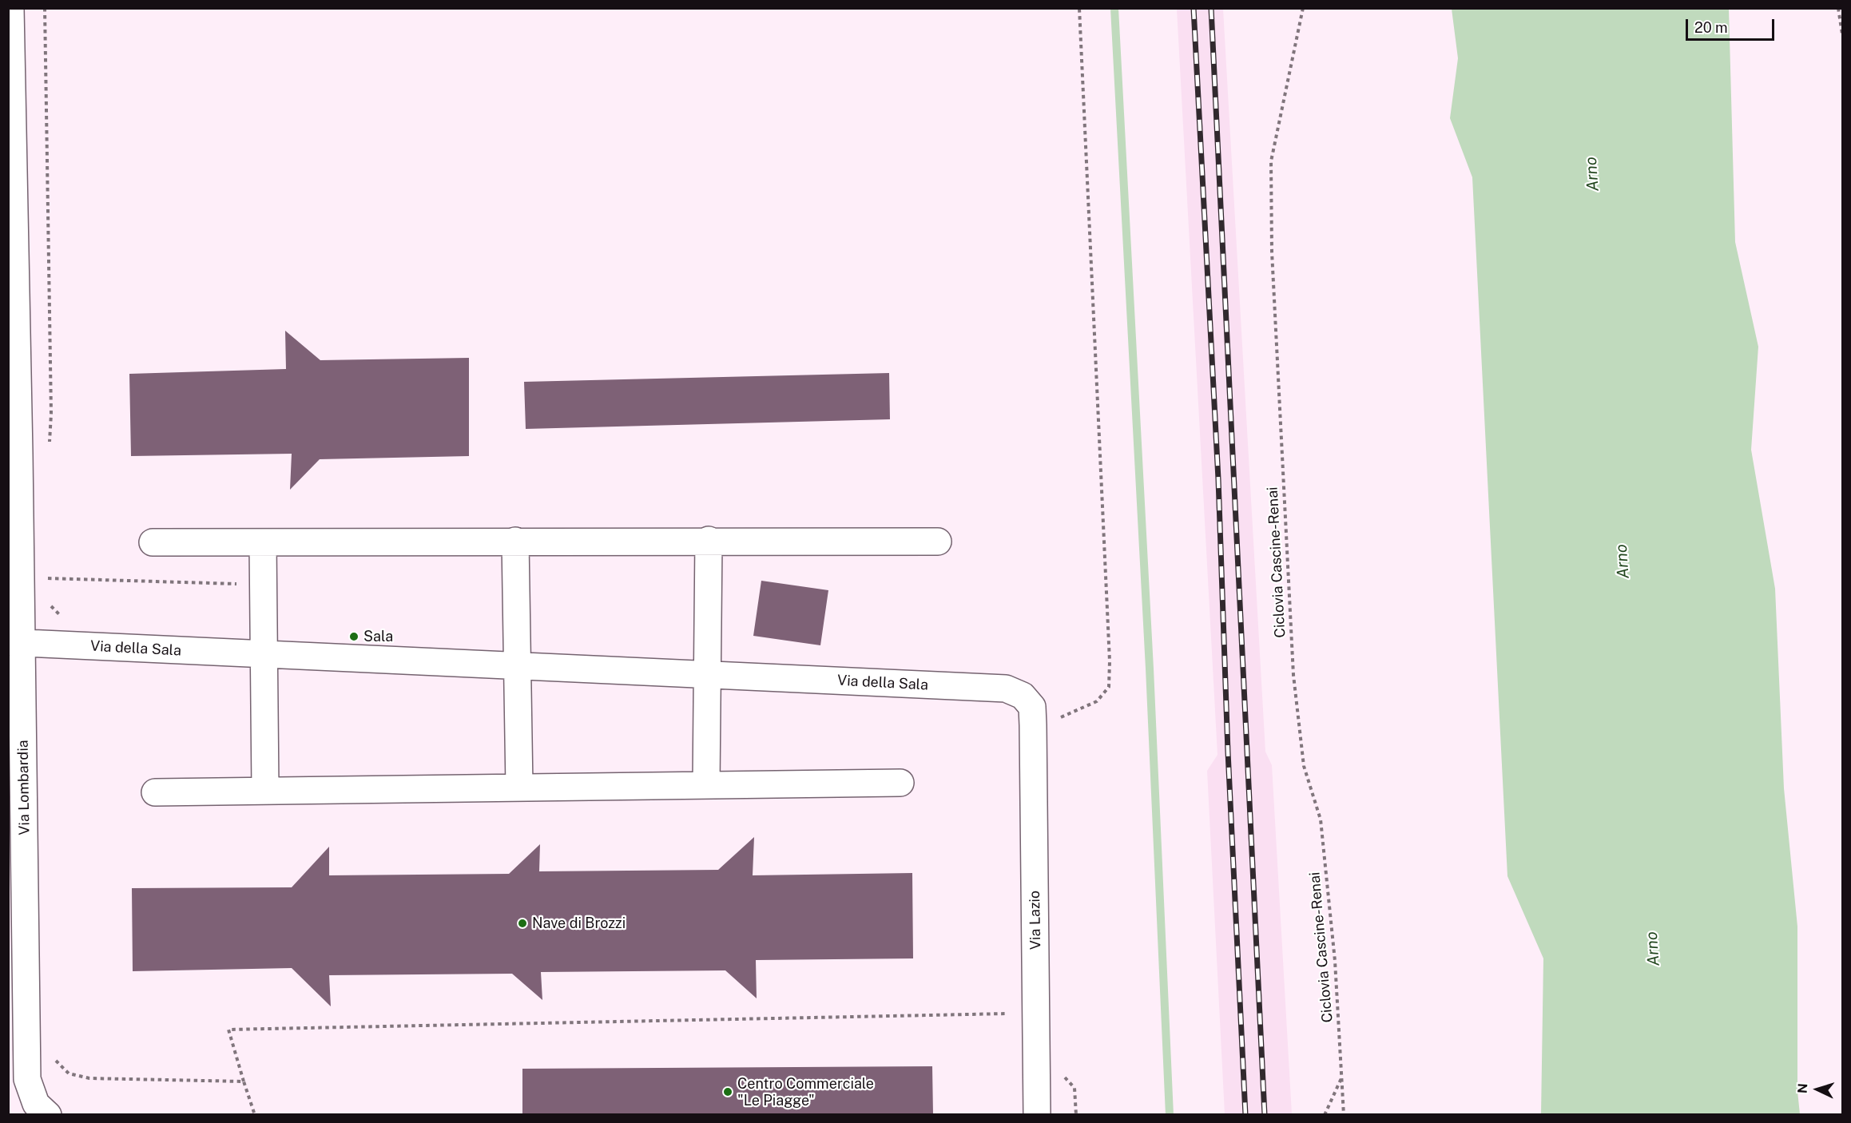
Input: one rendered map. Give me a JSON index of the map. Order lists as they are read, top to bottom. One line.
{"streets":{"street":["Via della Sala","Via Lombardia","Via Lazio"],"path":["Ciclovia Cascine-Renai"]},"crossings":[["Via della Sala","Via Lombardia"],["Via della Sala","Via Lazio"]],"water":["Arno"],"places":["Sala","Nave di Brozzi","Centro Commerciale \"Le Piagge\""],"scale_bar":"20 m","north":"left"}
